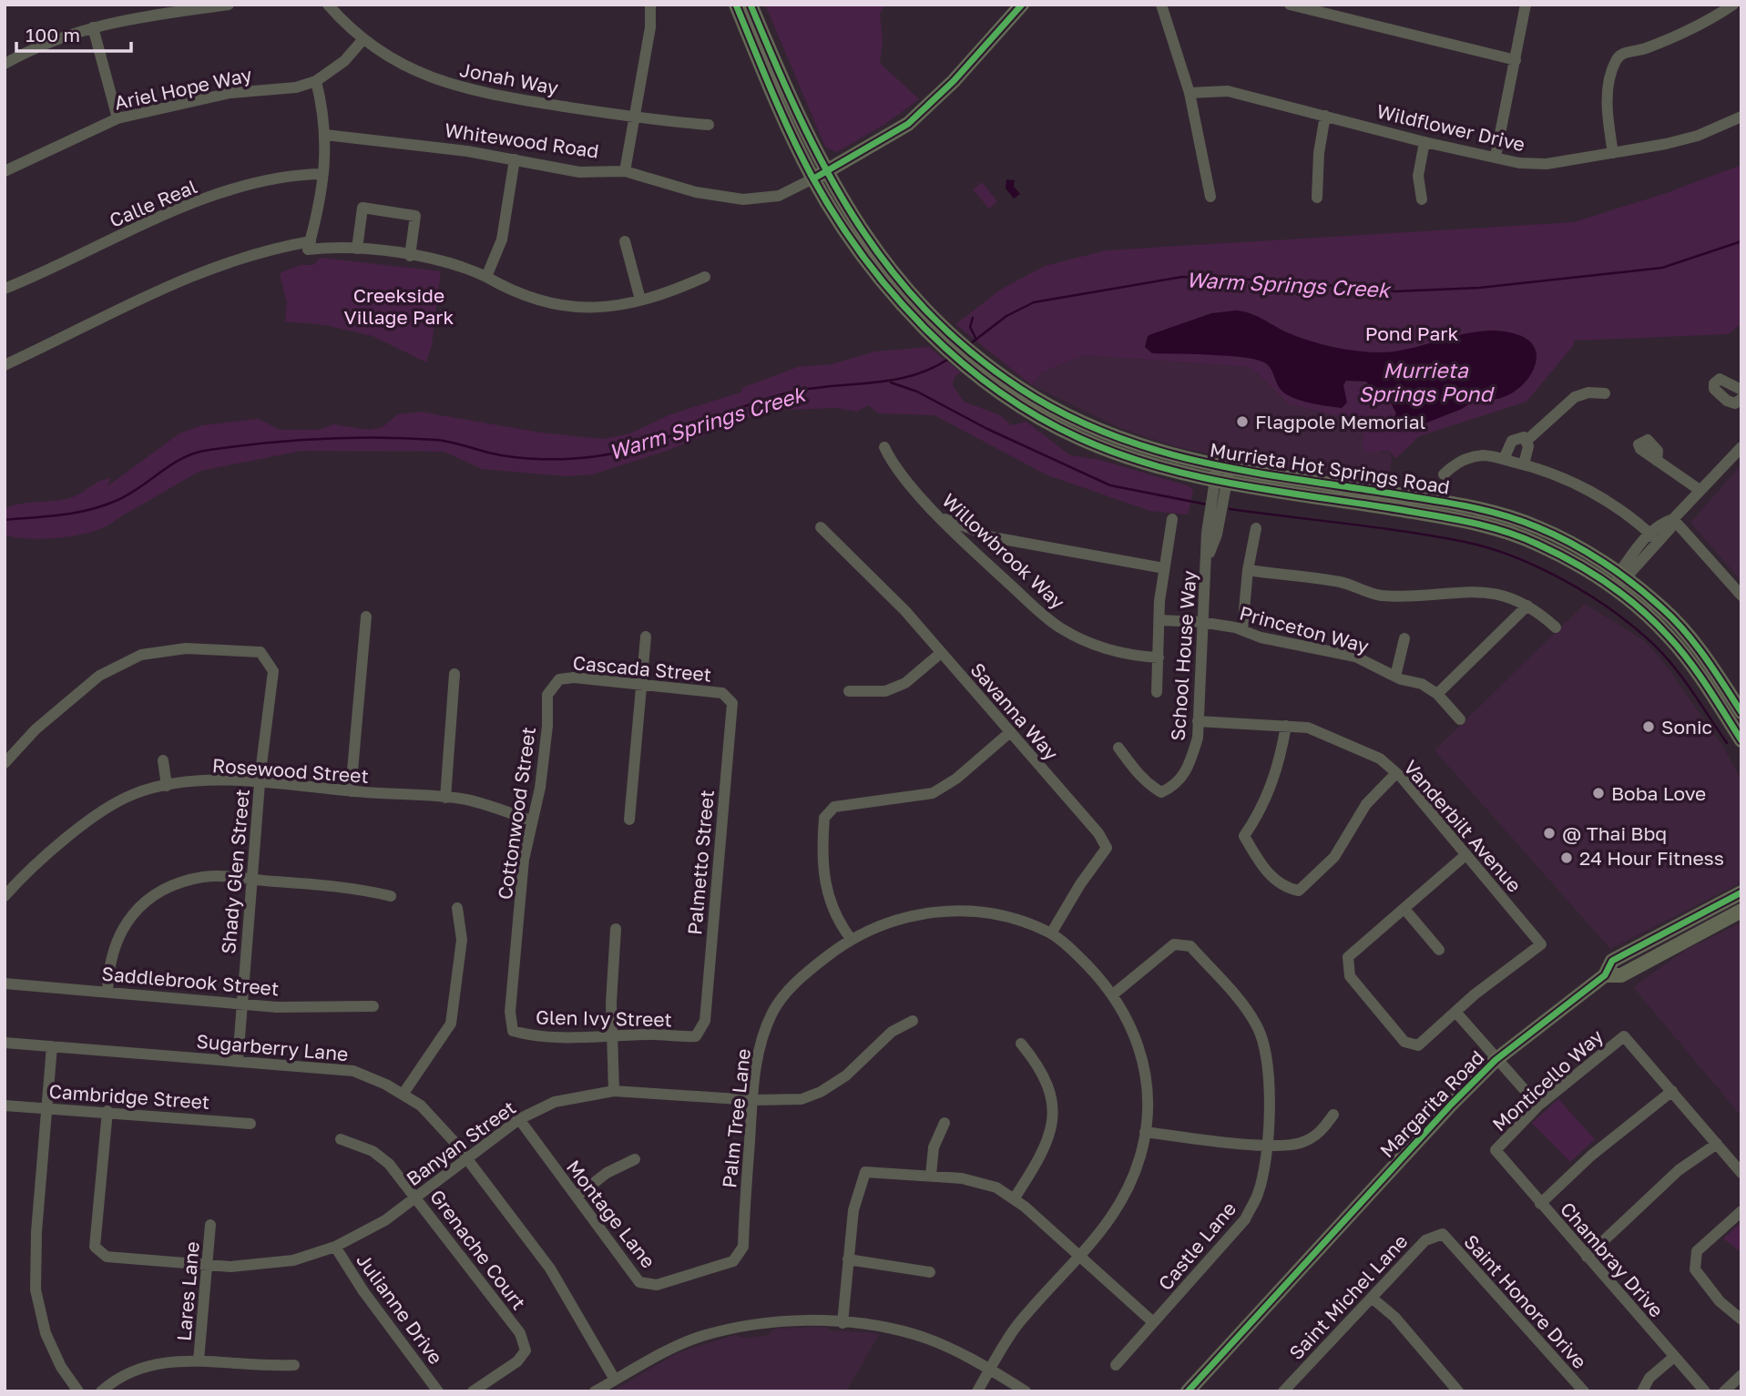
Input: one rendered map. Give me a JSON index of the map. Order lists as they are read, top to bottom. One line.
{"streets":{"main road":["Whitewood Road","Murrieta Hot Springs Road","Margarita Road"],"street":["Jonah Way","Ariel Hope Way","Wildflower Drive","Calle Real","Willowbrook Way","Princeton Way","School House Way","Cascada Street","Savanna Way","Rosewood Street","Cottonwood Street","Vanderbilt Avenue","Palmetto Street","Shady Glen Street","Saddlebrook Street","Glen Ivy Street","Sugarberry Lane","Monticello Way","Cambridge Street","Palm Tree Lane","Banyan Street","Montage Lane","Castle Lane","Grenache Court","Chambray Drive","Lares Lane","Saint Michel Lane","Saint Honore Drive","Julianne Drive"]},"crossings":[["Jonah Way","Ariel Hope Way"],["Whitewood Road","Murrieta Hot Springs Road"],["Murrieta Hot Springs Road","School House Way"],["Princeton Way","School House Way"],["School House Way","Vanderbilt Avenue"],["Cascada Street","Cottonwood Street"],["Cascada Street","Palmetto Street"],["Savanna Way","Palm Tree Lane"],["Rosewood Street","Cottonwood Street"],["Rosewood Street","Shady Glen Street"],["Cottonwood Street","Glen Ivy Street"],["Palmetto Street","Glen Ivy Street"],["Shady Glen Street","Saddlebrook Street"],["Shady Glen Street","Sugarberry Lane"],["Sugarberry Lane","Banyan Street"],["Monticello Way","Chambray Drive"],["Cambridge Street","Banyan Street"],["Palm Tree Lane","Banyan Street"],["Palm Tree Lane","Montage Lane"],["Palm Tree Lane","Castle Lane"],["Banyan Street","Montage Lane"],["Banyan Street","Grenache Court"],["Banyan Street","Lares Lane"],["Banyan Street","Julianne Drive"],["Saint Michel Lane","Saint Honore Drive"]],"water":["Warm Springs Creek","Murrieta Springs Pond"],"parks":["Creekside Village Park","Pond Park"],"places":["Flagpole Memorial","Sonic","Boba Love","@ Thai Bbq","24 Hour Fitness"],"scale_bar":"100 m"}
